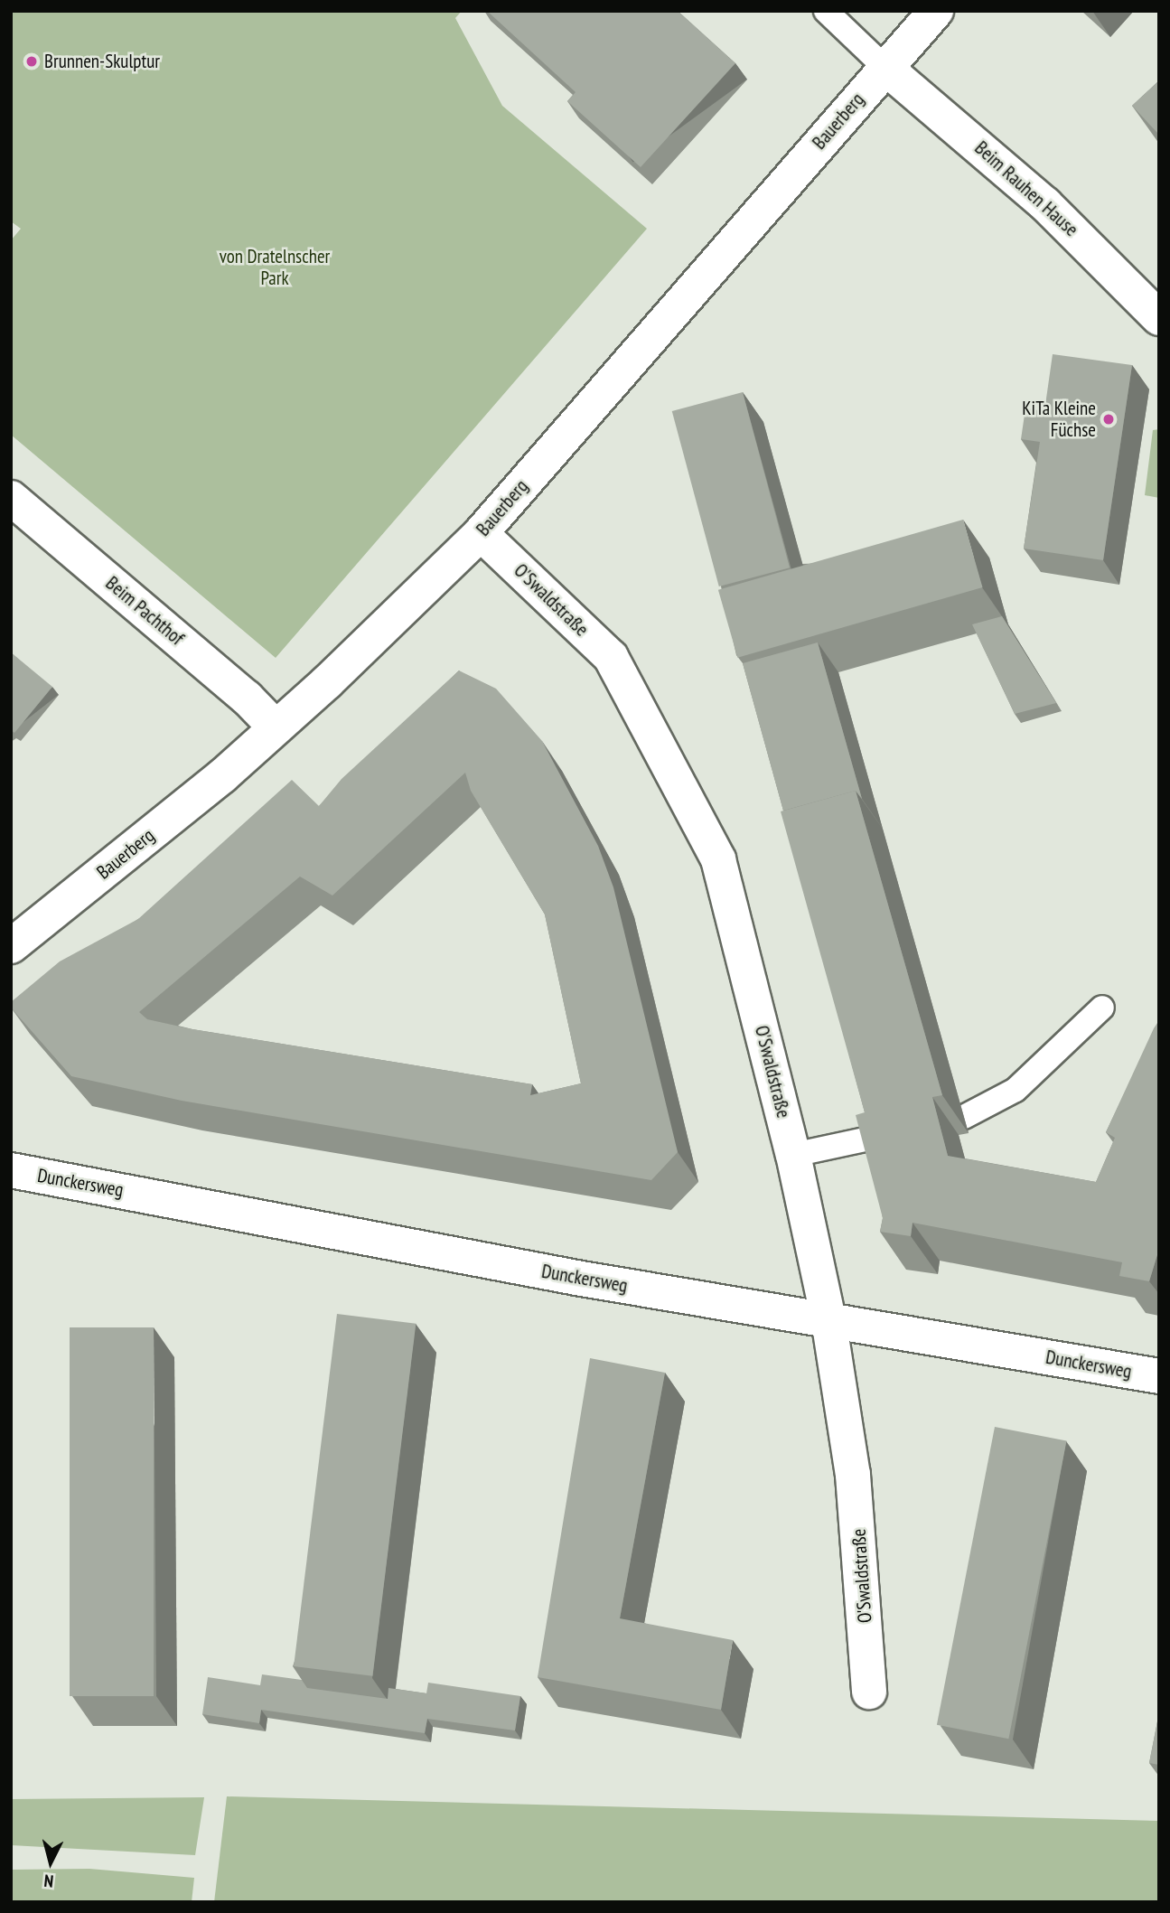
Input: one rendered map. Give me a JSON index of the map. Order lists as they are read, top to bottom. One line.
{"streets":{"street":["Bauerberg","Beim Rauhen Hause","O'Swaldstraße","Beim Pachthof","Dunckersweg"]},"crossings":[["Bauerberg","Beim Rauhen Hause"],["Bauerberg","O'Swaldstraße"],["Bauerberg","Beim Pachthof"],["O'Swaldstraße","Dunckersweg"]],"parks":["von Dratelnscher Park"],"places":["Brunnen-Skulptur","KiTa Kleine Füchse"],"north":"bottom"}
